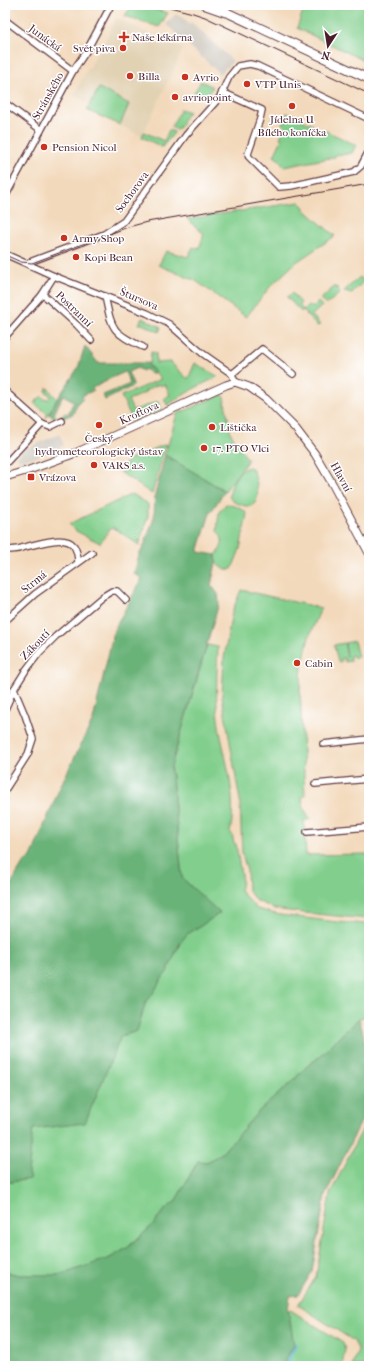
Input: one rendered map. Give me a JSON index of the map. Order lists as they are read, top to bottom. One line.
{"streets":{"street":["Junácká","Stránského","Sochorova","Štursova","Postranní","Kroftova","Hlavní","Strmá","Zákoutí"]},"crossings":[["Junácká","Stránského"],["Sochorova","Štursova"],["Kroftova","Hlavní"]],"places":{"health":["Naše lékárna"],"other":["Svět piva","Billa","Avrio","VTP Unis","avriopoint","Jídelna U Bílého koníčka","Pension Nicol","Army Shop","Kopi Bean","Český hydrometeorologický ústav","Lištička","17. PTO Vlci","VARS a.s.","Cabin"],"transit":["Vrázova"]},"north":"bottom"}
